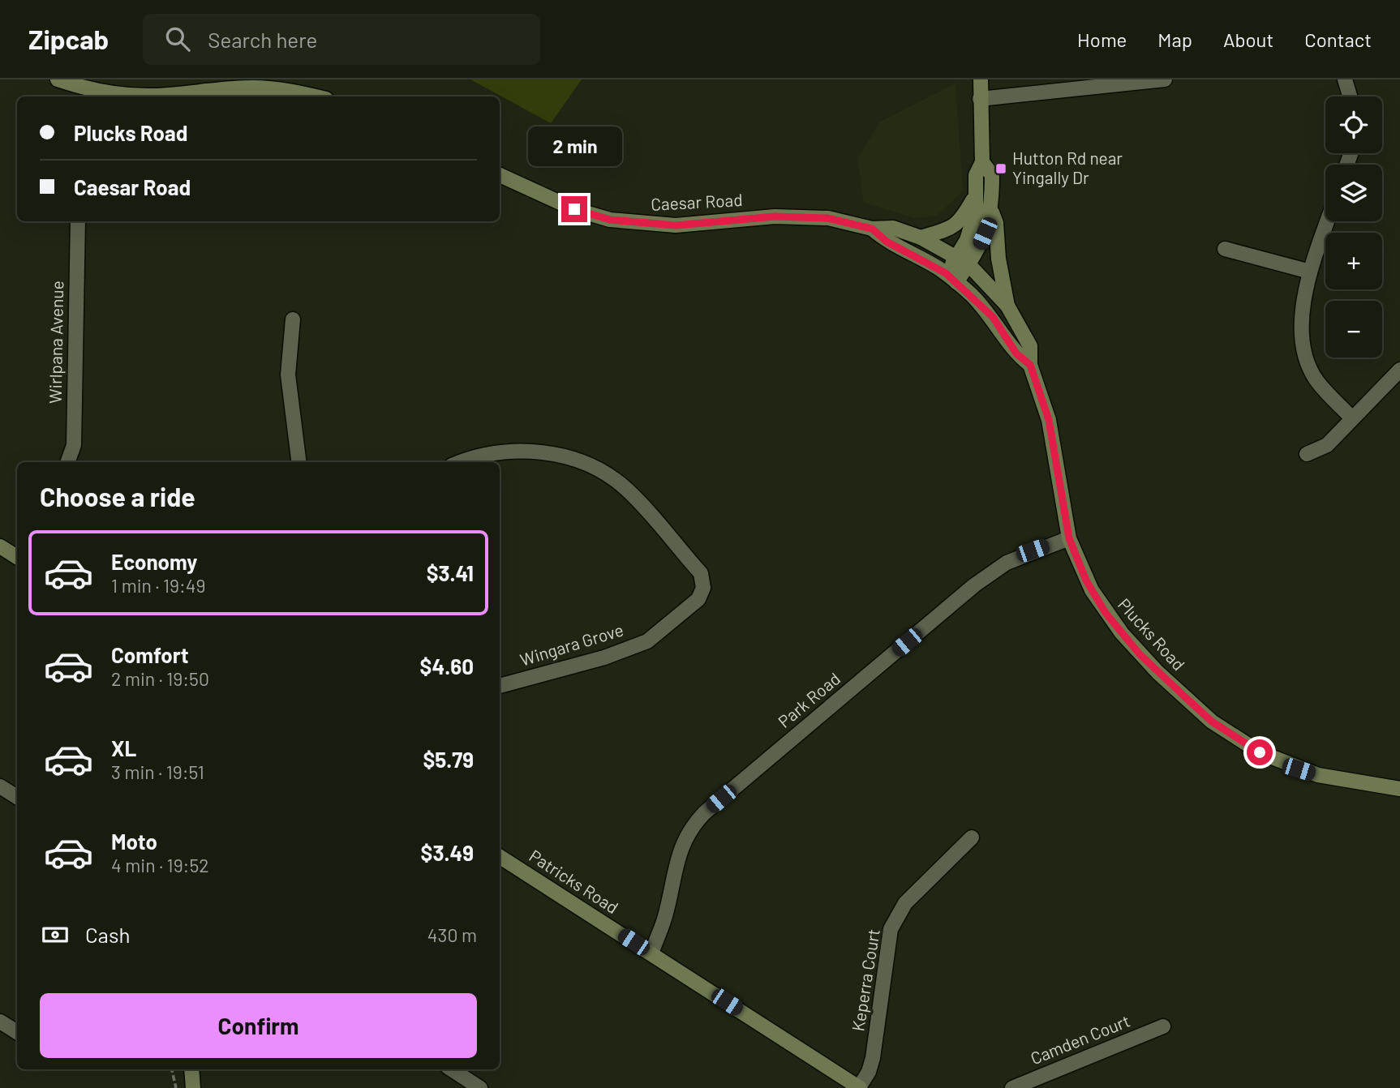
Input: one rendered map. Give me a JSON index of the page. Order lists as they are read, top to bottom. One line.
{"streets":{"street":["Caesar Road","Wirlpana Avenue","Plucks Road","Wingara Grove","Park Road","Patricks Road","Keperra Court","Camden Court"]},"crossings":[["Caesar Road","Plucks Road"],["Plucks Road","Park Road"],["Park Road","Patricks Road"],["Patricks Road","Keperra Court"]],"places":{"transit":["Hutton Rd near Yingally Dr"]},"page":{"header":"Zipcab","search":"Search here","nav":["Home","Map","About","Contact"],"map_buttons":["+","−"],"banner":["Plucks Road","Caesar Road"],"bubble":"2 min","heading":"Choose a ride","list":[{"name":"Economy","note":"1 min · 19:49","value":"$3.41"},{"name":"Comfort","note":"2 min · 19:50","value":"$4.60"},{"name":"XL","note":"3 min · 19:51","value":"$5.79"},{"name":"Moto","note":"4 min · 19:52","value":"$3.49"}],"pay":["Cash","430 m"],"buttons":"Confirm"}}
